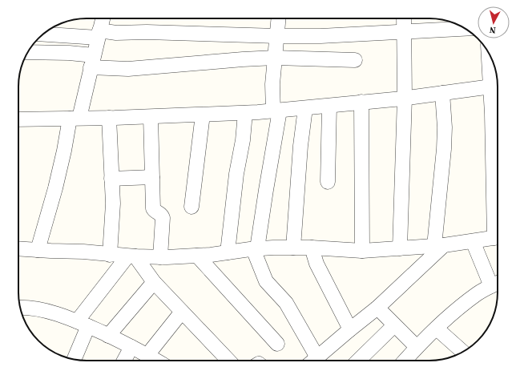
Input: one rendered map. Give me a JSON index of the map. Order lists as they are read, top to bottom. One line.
{"north":"bottom"}
